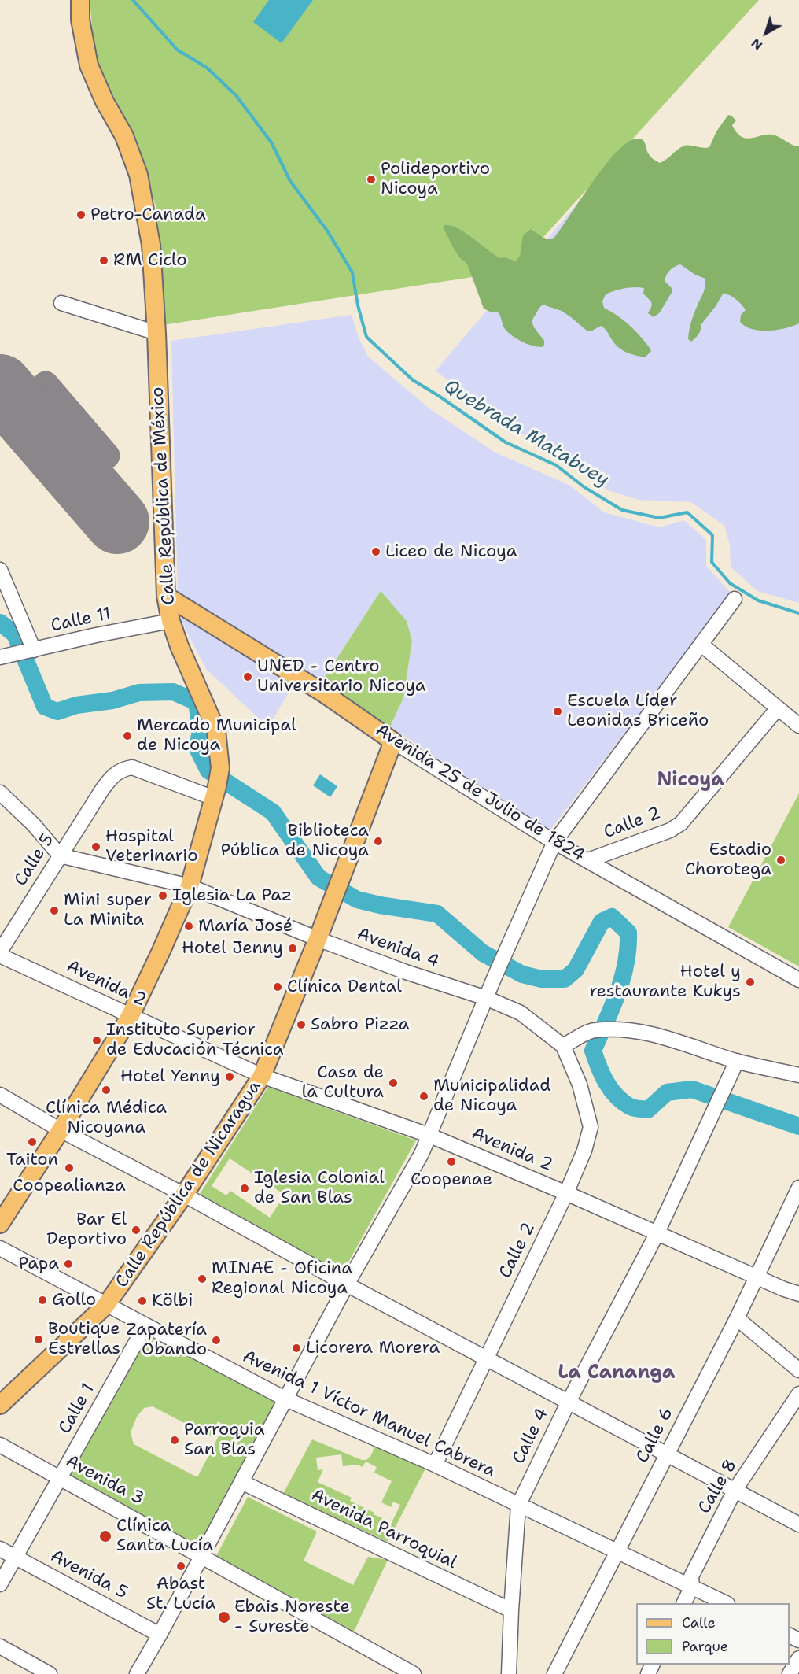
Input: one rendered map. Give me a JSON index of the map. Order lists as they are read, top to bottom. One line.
{"streets":{"main road":["Calle República de México","Avenida 25 de Julio de 1824","Calle República de Nicaragua"],"street":["Calle 11","Calle 2","Calle 5","Avenida 4","Avenida 2","Calle 1","Avenida 1 Víctor Manuel Cabrera","Calle 6","Calle 4","Avenida 3","Calle 8","Avenida Parroquial","Avenida 5"]},"crossings":[["Calle República de México","Calle 11"],["Calle República de México","Avenida 25 de Julio de 1824"],["Calle República de México","Calle 5"],["Calle República de México","Avenida 4"],["Calle República de México","Avenida 2"],["Avenida 25 de Julio de 1824","Calle 2"],["Avenida 25 de Julio de 1824","Calle República de Nicaragua"],["Calle 2","Avenida 4"],["Calle 2","Avenida 2"],["Calle 2","Avenida 1 Víctor Manuel Cabrera"],["Calle 5","Avenida 4"],["Avenida 4","Calle República de Nicaragua"],["Avenida 2","Calle República de Nicaragua"],["Avenida 2","Calle 6"],["Avenida 2","Calle 4"],["Calle República de Nicaragua","Avenida 1 Víctor Manuel Cabrera"],["Calle 1","Avenida 1 Víctor Manuel Cabrera"],["Calle 1","Avenida 3"],["Calle 1","Avenida 5"],["Avenida 1 Víctor Manuel Cabrera","Calle 6"],["Avenida 1 Víctor Manuel Cabrera","Calle 4"],["Avenida 1 Víctor Manuel Cabrera","Calle 8"],["Calle 4","Avenida Parroquial"]],"districts":["Nicoya","La Cananga"],"water":["Quebrada Matabuey"],"places":["Polideportivo Nicoya","Petro-Canada","RM Ciclo","Liceo de Nicoya","UNED - Centro Universitario Nicoya","Escuela Líder Leonidas Briceño","Mercado Municipal de Nicoya","Biblioteca Pública de Nicoya","Hospital Veterinario","Estadio Chorotega","Iglesia La Paz","Mini super La Minita","María José","Hotel Jenny","Hotel y restaurante Kukys","Clínica Dental","Sabro Pizza","Instituto Superior de Educación Técnica","Hotel Yenny","Casa de la Cultura","Clínica Médica Nicoyana","Municipalidad de Nicoya","Taiton","Coopenae","Coopealianza","Iglesia Colonial de San Blas","Bar El Deportivo","Papa","MINAE - Oficina Regional Nicoya","Gollo","Kölbi","Boutique Estrellas","Zapatería Obando","Licorera Morera","Parroquia San Blas","Clínica Santa Lucía","Abast St. Lucía","Ebais Noreste - Sureste"],"legend":["Calle","Parque"],"north":"bottom left"}
